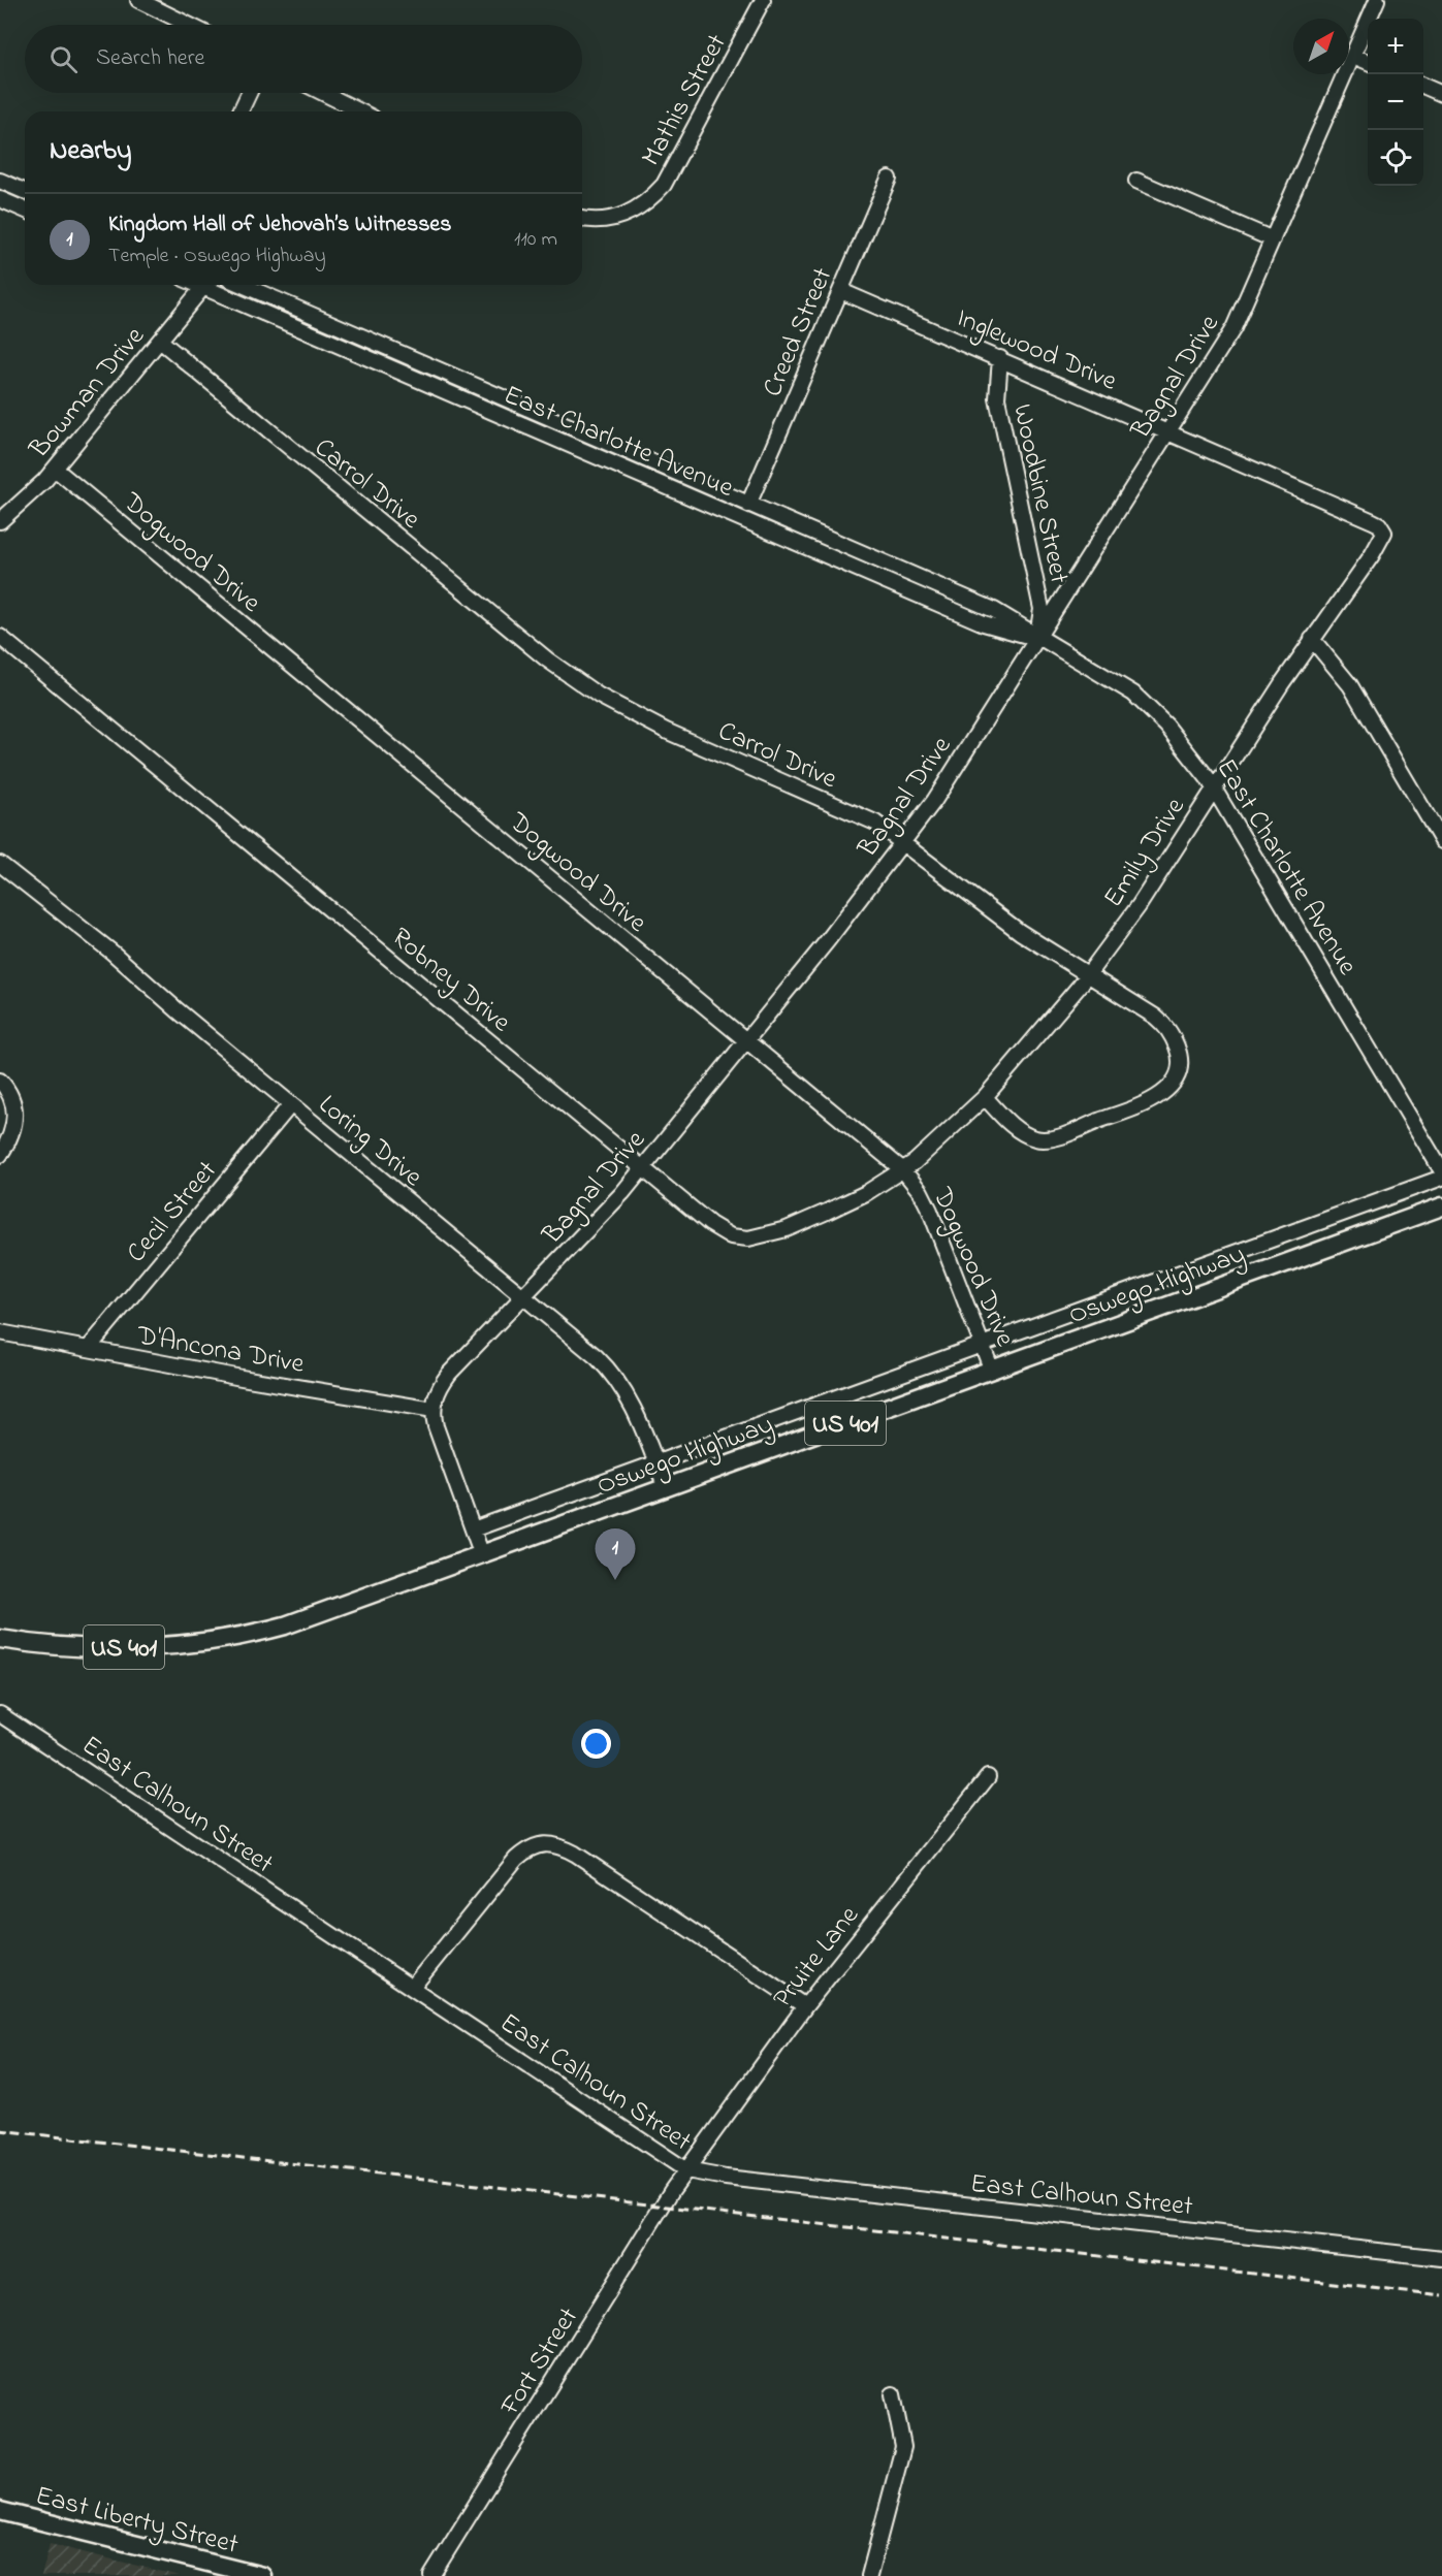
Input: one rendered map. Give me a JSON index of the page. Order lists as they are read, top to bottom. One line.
{"streets":{"main road":["Oswego Highway","US 401","East Liberty Street"],"street":["Mathis Street","Creed Street","Inglewood Drive","Bagnal Drive","Bowman Drive","East Charlotte Avenue","Carrol Drive","Woodbine Street","Dogwood Drive","Emily Drive","Robney Drive","Loring Drive","Cecil Street","D'Ancona Drive","East Calhoun Street","Pruite Lane","Fort Street"]},"crossings":[["Creed Street","Inglewood Drive"],["Creed Street","East Charlotte Avenue"],["Inglewood Drive","Bagnal Drive"],["Inglewood Drive","Woodbine Street"],["Inglewood Drive","Emily Drive"],["Bagnal Drive","East Charlotte Avenue"],["Bagnal Drive","Carrol Drive"],["Bagnal Drive","Woodbine Street"],["Bagnal Drive","Dogwood Drive"],["Bagnal Drive","Robney Drive"],["Bagnal Drive","Loring Drive"],["Bagnal Drive","D'Ancona Drive"],["Bowman Drive","East Charlotte Avenue"],["Bowman Drive","Carrol Drive"],["Bowman Drive","Dogwood Drive"],["East Charlotte Avenue","Woodbine Street"],["East Charlotte Avenue","Emily Drive"],["Carrol Drive","Emily Drive"],["Dogwood Drive","Emily Drive"],["Dogwood Drive","Robney Drive"],["Dogwood Drive","Oswego Highway"],["Emily Drive","Robney Drive"],["Loring Drive","Cecil Street"],["Loring Drive","Oswego Highway"],["Cecil Street","D'Ancona Drive"],["East Calhoun Street","Pruite Lane"],["East Calhoun Street","Fort Street"],["Pruite Lane","Fort Street"]],"north":"top right","page":{"map_buttons":["+","−"],"search":"Search here","heading":"Nearby","list":[{"mark":"1","name":"Kingdom Hall of Jehovah’s Witnesses","note":"Temple · Oswego Highway","value":"110 m"}],"pins":"1"}}
